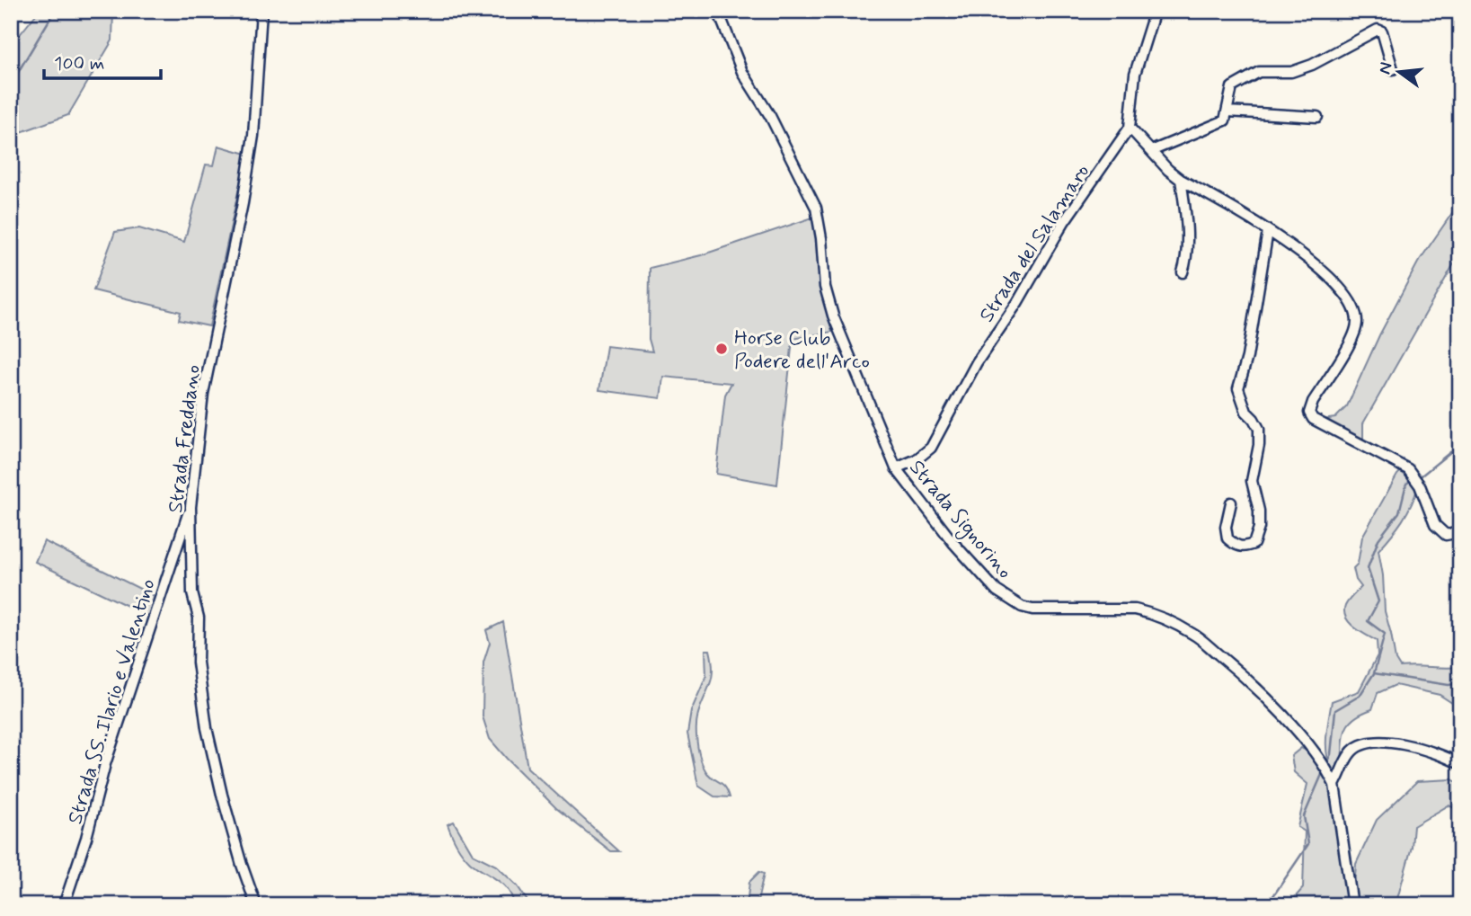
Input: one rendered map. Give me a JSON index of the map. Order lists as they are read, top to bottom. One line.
{"streets":{"street":["Strada del Salamaro","Strada Freddano","Strada Signorino","Strada SS. Ilario e Valentino"]},"crossings":[["Strada del Salamaro","Strada Signorino"],["Strada Freddano","Strada SS. Ilario e Valentino"]],"places":["Horse Club Podere dell'Arco"],"scale_bar":"100 m","north":"left"}
